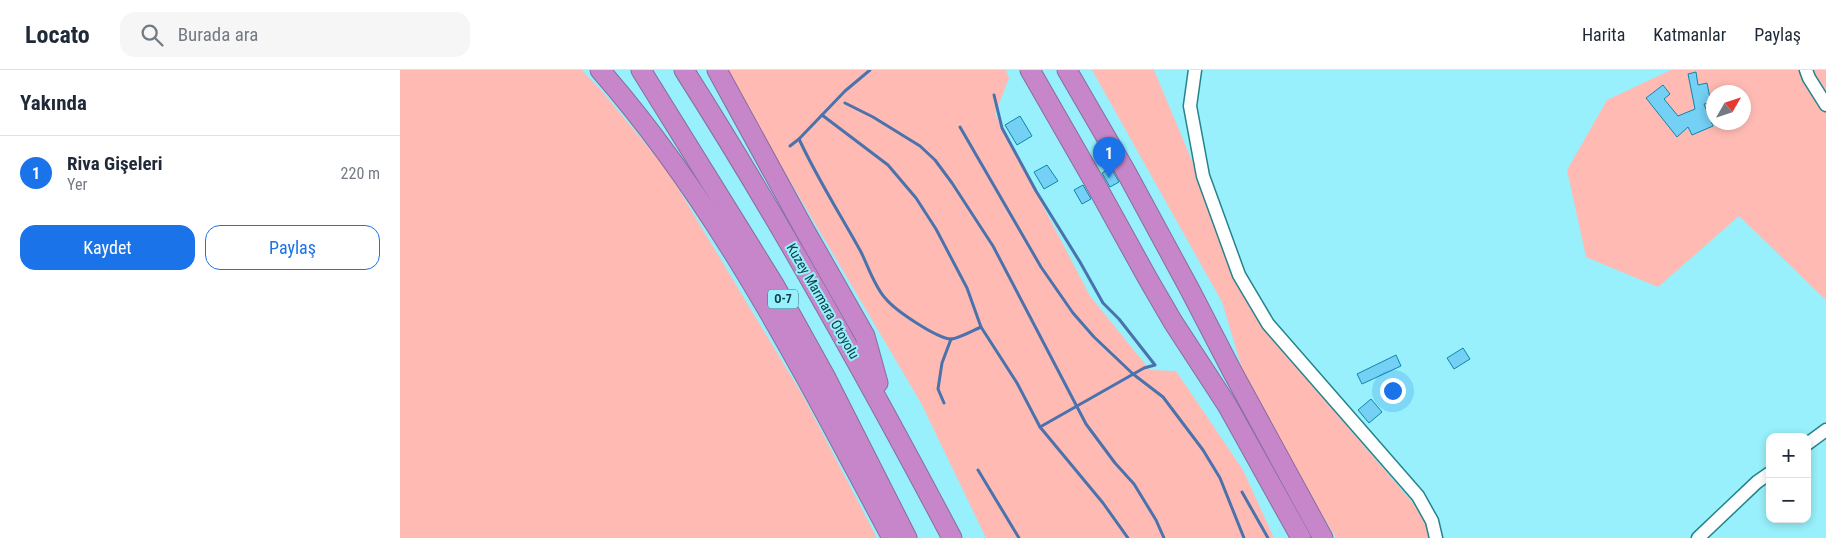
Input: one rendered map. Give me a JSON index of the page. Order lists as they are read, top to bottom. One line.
{"streets":{"highway":["O-7","Kuzey Marmara Otoyolu"]},"north":"top right","page":{"header":"Locato","search":"Burada ara","nav":["Harita","Katmanlar","Paylaş"],"heading":"Yakında","list":[{"mark":"1","name":"Riva Gişeleri","note":"Yer","value":"220 m"}],"pins":"1","buttons":["Kaydet","Paylaş"],"map_buttons":["+","−"]}}
